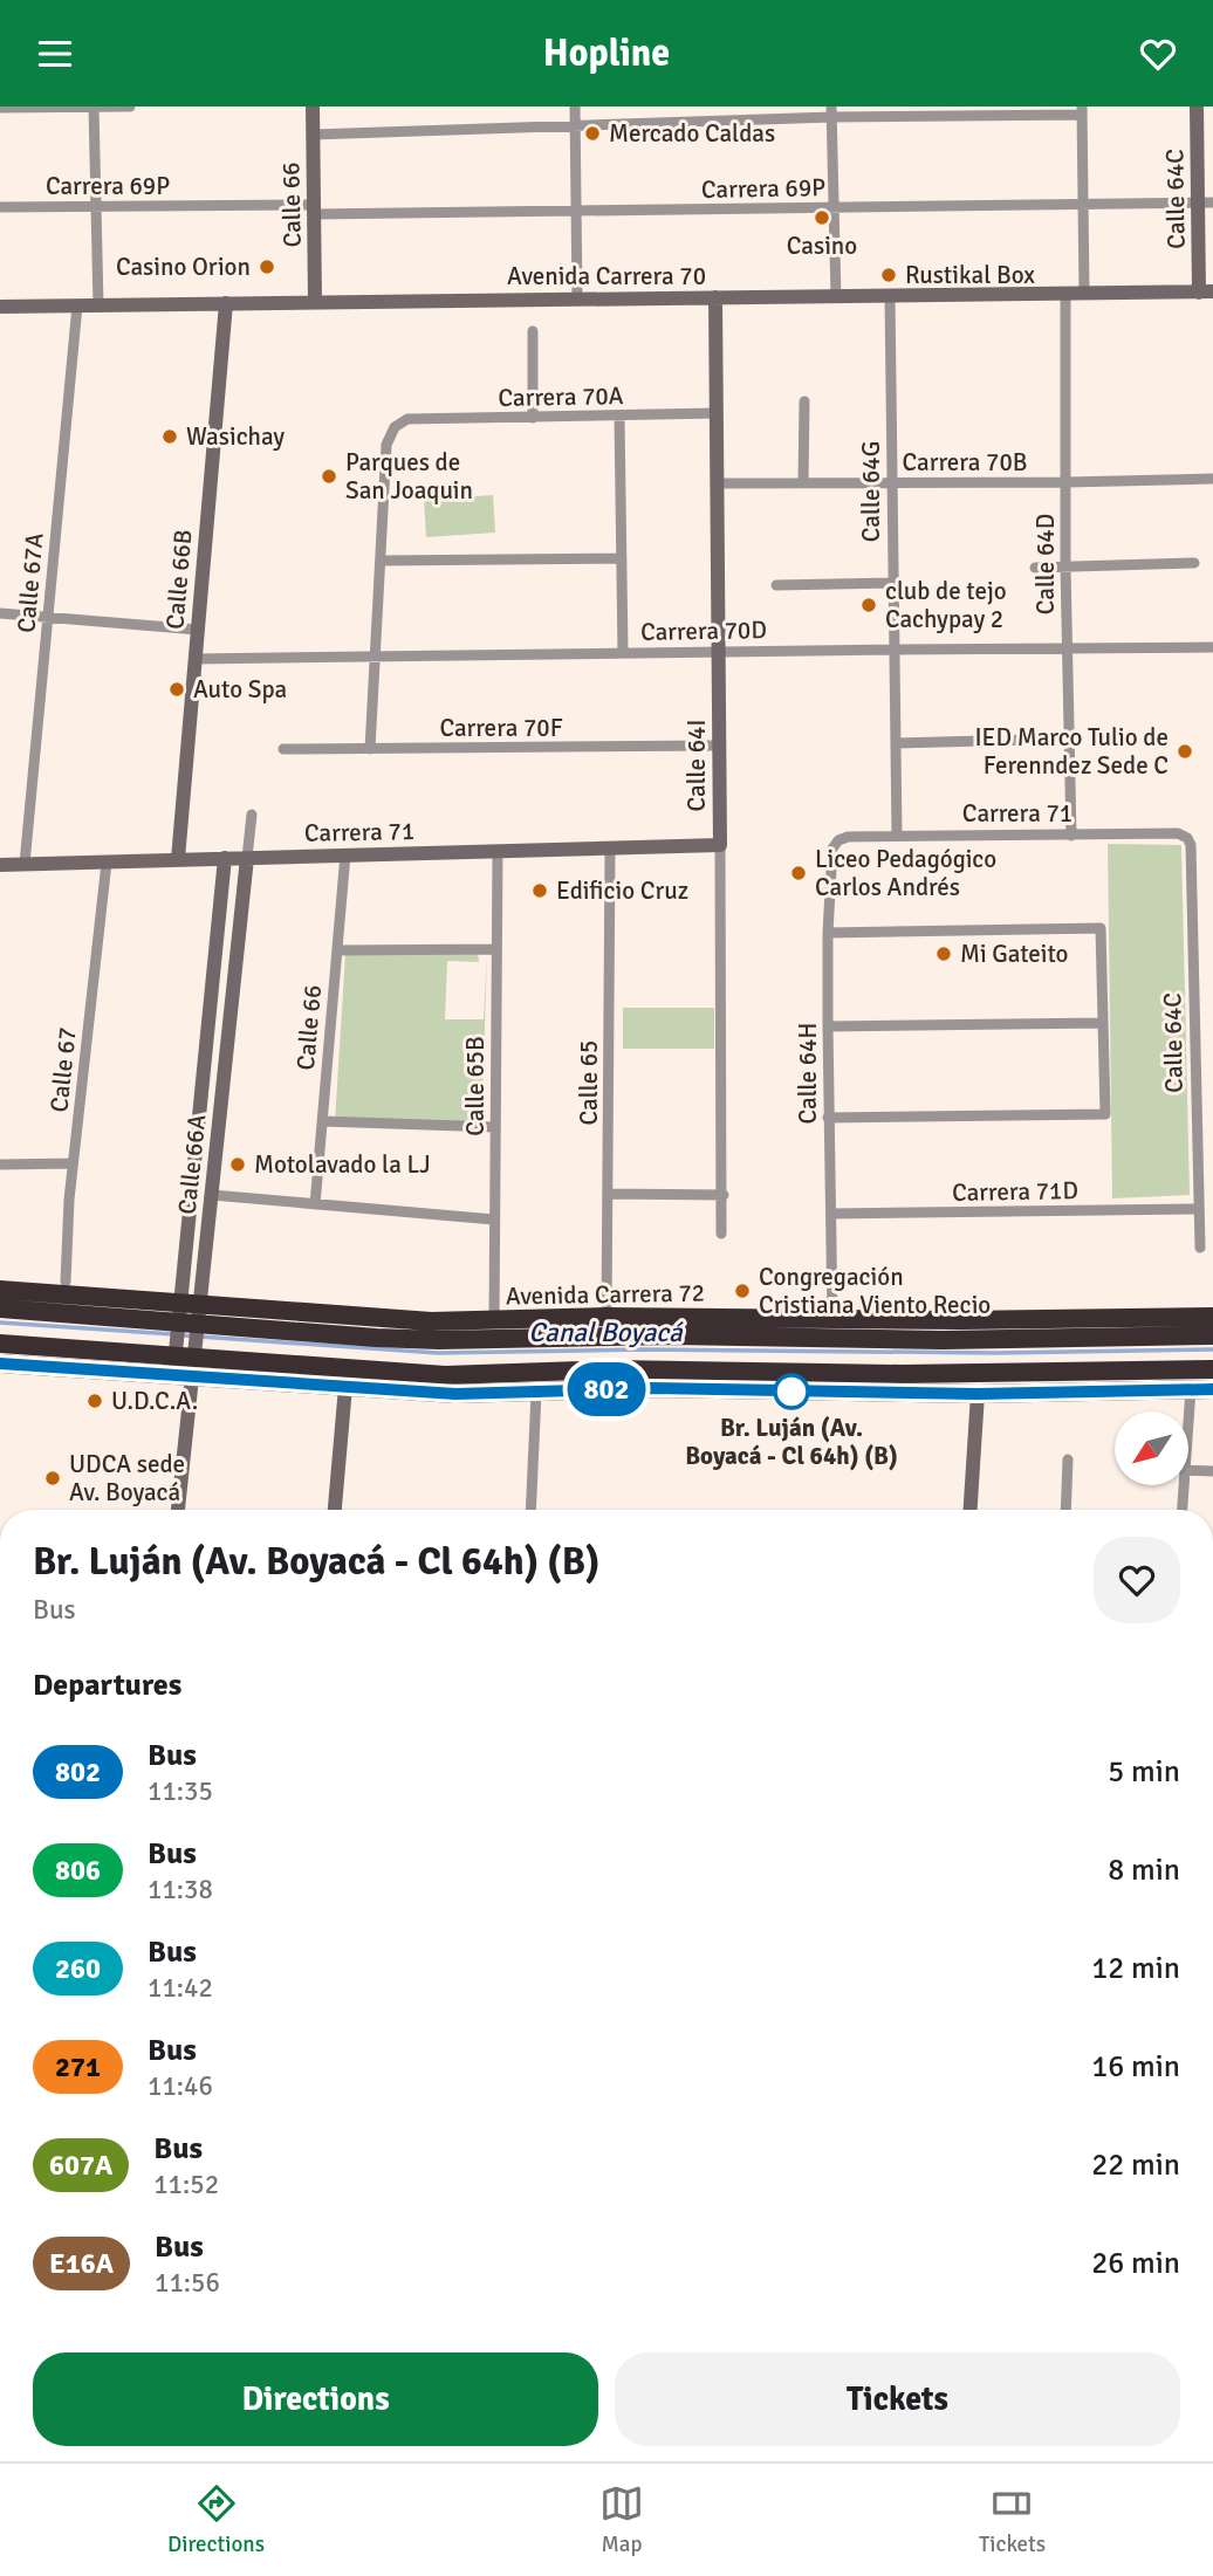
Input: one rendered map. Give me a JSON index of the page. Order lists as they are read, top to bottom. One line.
{"streets":{"highway":["Avenida Carrera 72"],"street":["Carrera 69P","Calle 64C","Calle 66","Avenida Carrera 70","Carrera 70A","Carrera 70B","Calle 64G","Calle 64D","Calle 66B","Calle 67A","Carrera 70D","Carrera 70F","Calle 64I","Carrera 71","Calle 67","Calle 64H","Calle 65","Calle 65B","Calle 66A","Carrera 71D"]},"crossings":[["Carrera 69P","Calle 64C"],["Carrera 69P","Calle 66"],["Calle 64C","Avenida Carrera 70"],["Calle 64C","Carrera 71"],["Calle 64C","Carrera 71D"],["Calle 66","Avenida Carrera 70"],["Calle 66","Carrera 71"],["Avenida Carrera 70","Calle 64G"],["Avenida Carrera 70","Calle 64D"],["Avenida Carrera 70","Calle 66B"],["Avenida Carrera 70","Calle 67A"],["Avenida Carrera 70","Calle 64I"],["Carrera 70A","Calle 64I"],["Carrera 70B","Calle 64G"],["Carrera 70B","Calle 64D"],["Carrera 70B","Calle 64I"],["Calle 64G","Carrera 70D"],["Calle 64G","Carrera 71"],["Calle 64D","Carrera 70D"],["Calle 64D","Carrera 71"],["Calle 66B","Carrera 70D"],["Calle 66B","Carrera 71"],["Calle 67A","Carrera 71"],["Carrera 70D","Calle 64I"],["Carrera 70F","Calle 64I"],["Calle 64I","Carrera 71"],["Carrera 71","Calle 67"],["Carrera 71","Calle 64H"],["Carrera 71","Calle 65"],["Carrera 71","Calle 65B"],["Carrera 71","Calle 66A"],["Calle 64H","Carrera 71D"],["Calle 64H","Avenida Carrera 72"],["Calle 65","Avenida Carrera 72"],["Calle 65B","Avenida Carrera 72"],["Calle 66A","Avenida Carrera 72"]],"water":["Canal Boyacá"],"places":["Mercado Caldas","Casino","Casino Orion","Rustikal Box","Wasichay","Parques de San Joaquin","club de tejo Cachypay 2","Auto Spa","IED Marco Tulio de Ferenndez Sede C","Liceo Pedagógico Carlos Andrés","Edificio Cruz","Mi Gateito","Motolavado la LJ","Congregación Cristiana Viento Recio","Br. Luján (Av. Boyacá - Cl 64h) (B)","U.D.C.A.","UDCA sede Av. Boyacá"],"lines":["bus line 802"],"north":"bottom left","page":{"header":"Hopline","on_map":"802","heading":[["Br. Luján (Av. Boyacá - Cl 64h) (B)","Bus"],"Departures"],"list":[{"mark":"802","name":"Bus","note":"11:35","value":"5 min"},{"mark":"806","name":"Bus","note":"11:38","value":"8 min"},{"mark":"260","name":"Bus","note":"11:42","value":"12 min"},{"mark":"271","name":"Bus","note":"11:46","value":"16 min"},{"mark":"607A","name":"Bus","note":"11:52","value":"22 min"},{"mark":"E16A","name":"Bus","note":"11:56","value":"26 min"}],"buttons":["Directions","Tickets"],"tabs":["Directions","Map","Tickets"]}}
